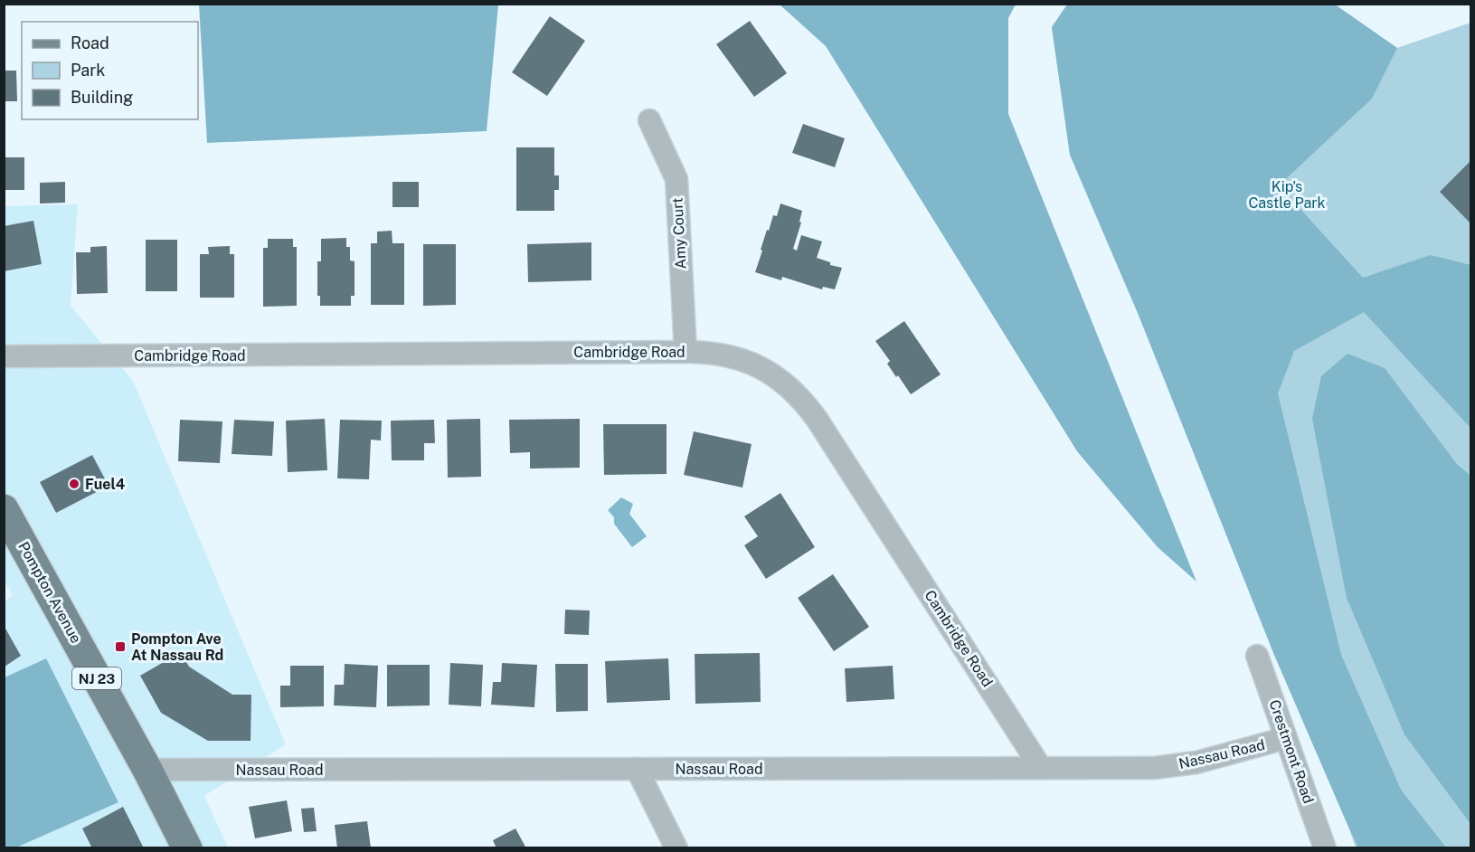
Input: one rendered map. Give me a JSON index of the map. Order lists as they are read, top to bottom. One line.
{"streets":{"main road":["Pompton Avenue","NJ 23"],"street":["Amy Court","Cambridge Road","Crestmont Road","Nassau Road"]},"crossings":[["Amy Court","Cambridge Road"],["Cambridge Road","Nassau Road"],["Pompton Avenue","Nassau Road"],["Crestmont Road","Nassau Road"]],"parks":["Kip's Castle Park"],"places":{"other":["Fuel4"],"transit":["Pompton Ave At Nassau Rd"]},"legend":["Road","Park","Building"]}
